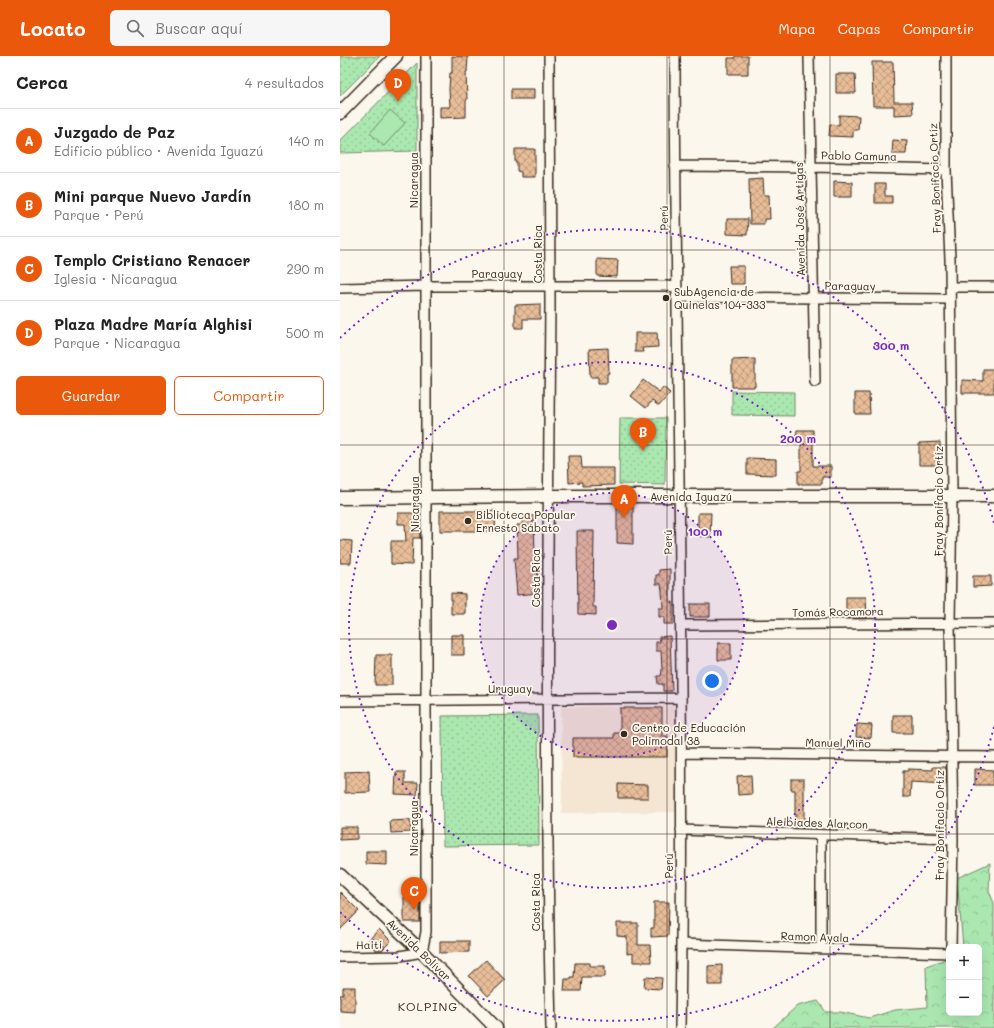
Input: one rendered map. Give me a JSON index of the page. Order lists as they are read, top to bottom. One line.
{"streets":{"main road":["Avenida Iguazú","Avenida Bolívar"],"street":["Pablo Camuna","Fray Bonifacio Ortíz","Nicaragua","Perú","Avenida José Artigas","Costa Rica","Paraguay","Tomás Rocamora","Uruguay","Manuel Miño","Aleibiades Alarcon","Ramon Ayala","Haití"]},"crossings":[["Pablo Camuna","Fray Bonifacio Ortíz"],["Pablo Camuna","Perú"],["Pablo Camuna","Avenida José Artigas"],["Fray Bonifacio Ortíz","Paraguay"],["Fray Bonifacio Ortíz","Avenida Iguazú"],["Fray Bonifacio Ortíz","Tomás Rocamora"],["Fray Bonifacio Ortíz","Manuel Miño"],["Fray Bonifacio Ortíz","Aleibiades Alarcon"],["Nicaragua","Paraguay"],["Nicaragua","Avenida Iguazú"],["Nicaragua","Uruguay"],["Nicaragua","Haití"],["Nicaragua","Avenida Bolívar"],["Perú","Paraguay"],["Perú","Avenida Iguazú"],["Perú","Tomás Rocamora"],["Perú","Uruguay"],["Perú","Manuel Miño"],["Perú","Aleibiades Alarcon"],["Perú","Ramon Ayala"],["Avenida José Artigas","Paraguay"],["Costa Rica","Paraguay"],["Costa Rica","Avenida Iguazú"],["Costa Rica","Uruguay"],["Haití","Avenida Bolívar"]],"districts":["KOLPING"],"places":["SubAgencia de Quinelas 104-333","Biblioteca Popular Ernesto Sábato","Centro de Educación Polimodal 38"],"page":{"header":"Locato","search":"Buscar aquí","nav":["Mapa","Capas","Compartir"],"heading":["Cerca","4 resultados"],"pins":["D","B","A","C"],"list":[{"mark":"A","name":"Juzgado de Paz","note":"Edificio público · Avenida Iguazú","value":"140 m"},{"mark":"B","name":"Mini parque Nuevo Jardín","note":"Parque · Perú","value":"180 m"},{"mark":"C","name":"Templo Cristiano Renacer","note":"Iglesia · Nicaragua","value":"290 m"},{"mark":"D","name":"Plaza Madre María Alghisi","note":"Parque · Nicaragua","value":"500 m"}],"buttons":["Guardar","Compartir"],"map_buttons":["+","−"]},"rings":["300 m","200 m","100 m"]}
